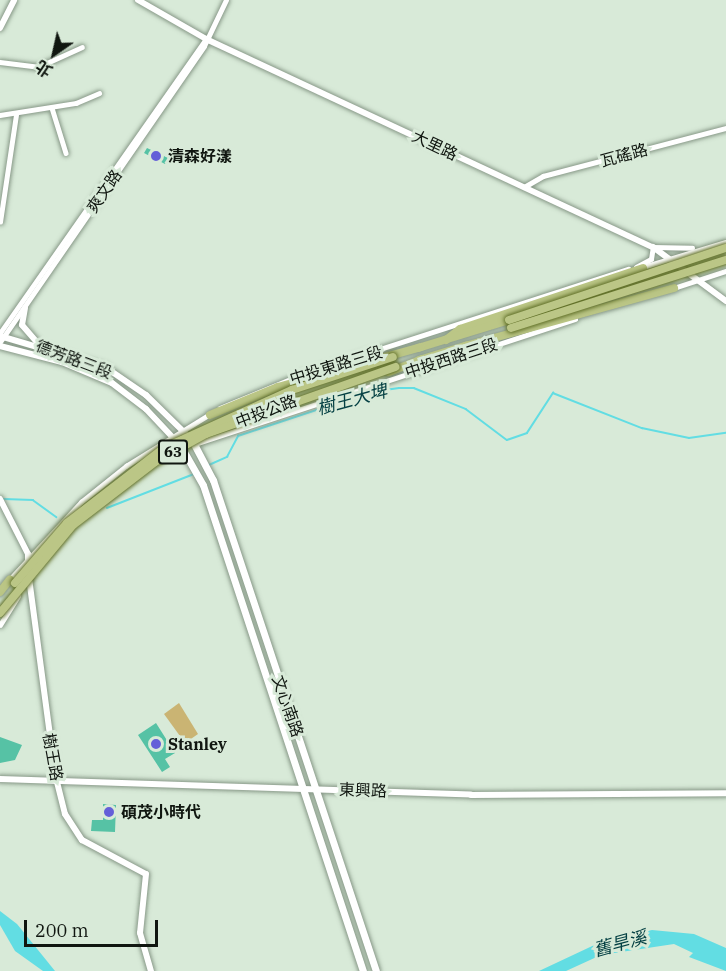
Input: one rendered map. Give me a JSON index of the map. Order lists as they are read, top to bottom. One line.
{"streets":{"main road":["中投公路","63","文心南路"],"street":["大里路","瓦磘路","爽文路","中投西路三段","德芳路三段","中投東路三段","樹王路","東興路"]},"crossings":[["大里路","瓦磘路"],["大里路","爽文路"],["大里路","中投西路三段"],["大里路","中投東路三段"],["爽文路","德芳路三段"],["中投西路三段","德芳路三段"],["中投西路三段","文心南路"],["中投西路三段","樹王路"],["德芳路三段","中投東路三段"],["德芳路三段","文心南路"],["中投東路三段","樹王路"],["文心南路","東興路"],["樹王路","東興路"]],"water":["樹王大埤","舊旱溪"],"places":["清森好漾","Stanley","碩茂小時代"],"scale_bar":"200 m","north":"bottom left"}
